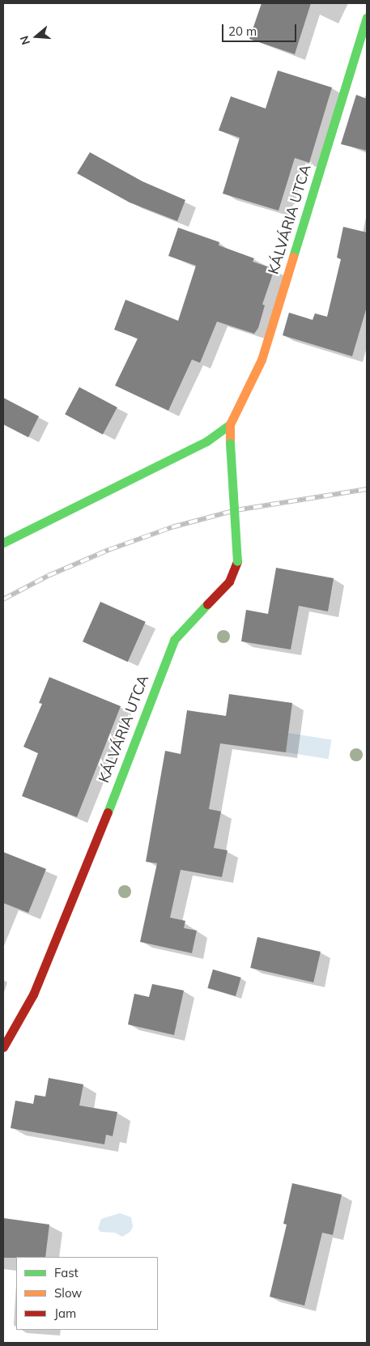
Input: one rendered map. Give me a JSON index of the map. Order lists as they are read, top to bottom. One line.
{"streets":{"street":["KÁLVÁRIA UTCA"]},"legend":["Fast","Slow","Jam"],"scale_bar":"20 m","north":"left"}
